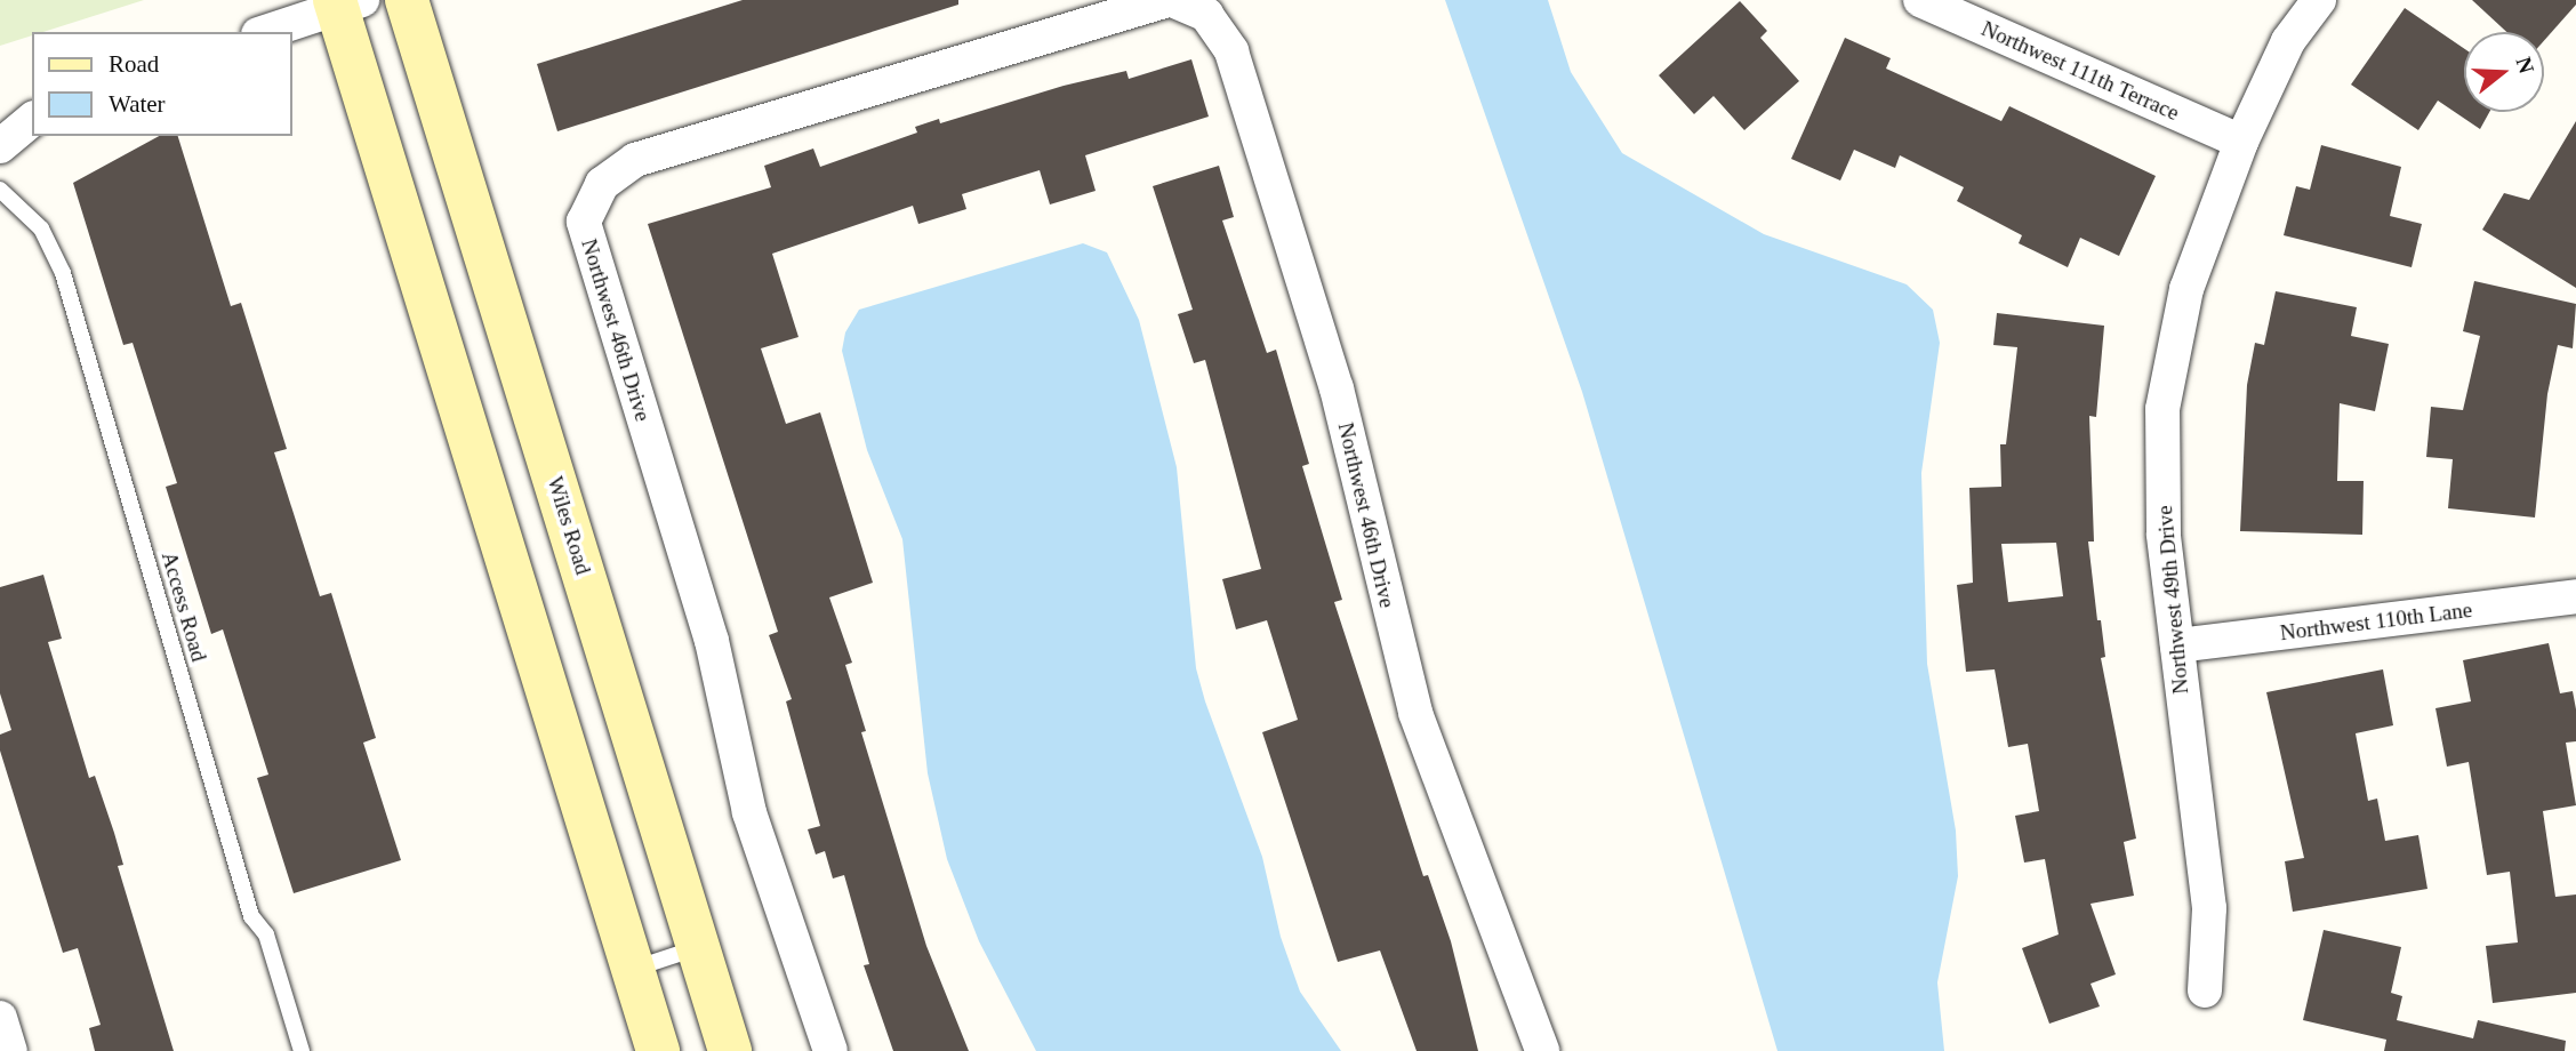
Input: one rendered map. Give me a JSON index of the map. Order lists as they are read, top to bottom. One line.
{"streets":{"main road":["Wiles Road"],"street":["Northwest 111th Terrace","Northwest 46th Drive","Northwest 49th Drive","Northwest 110th Lane"],"lane":["Access Road"]},"crossings":[["Northwest 111th Terrace","Northwest 49th Drive"],["Northwest 49th Drive","Northwest 110th Lane"]],"legend":["Road","Water"],"north":"right"}
